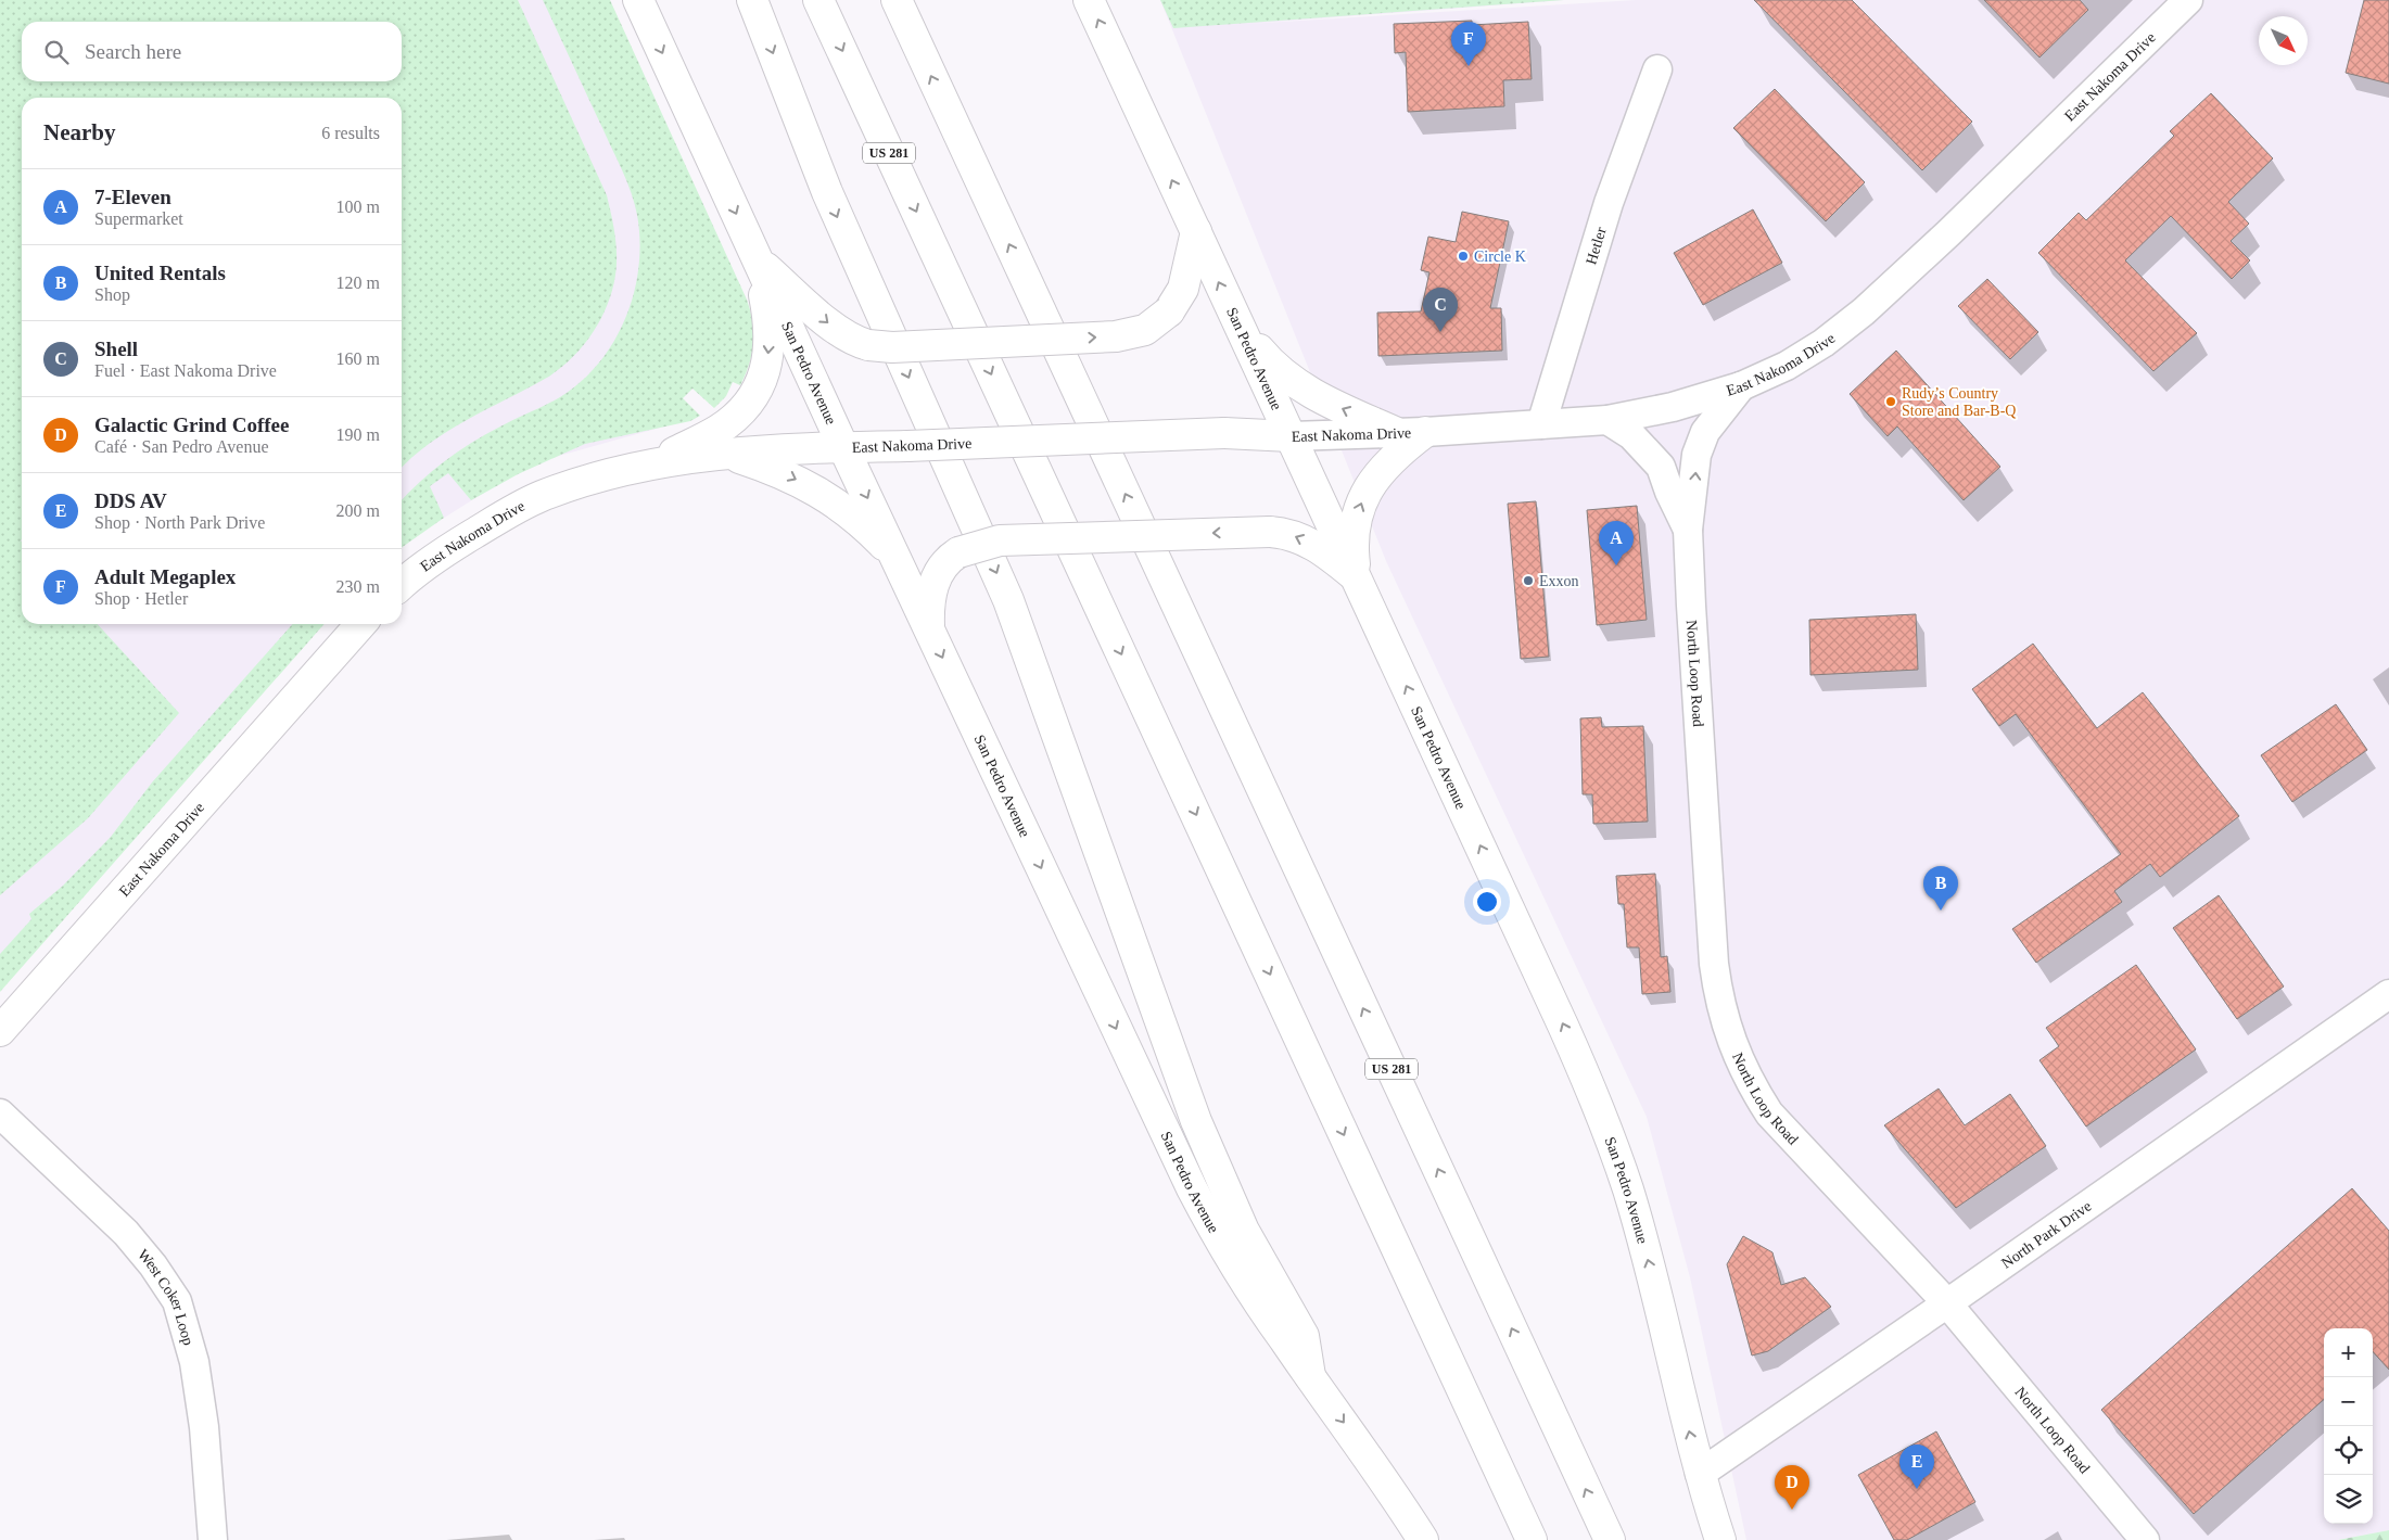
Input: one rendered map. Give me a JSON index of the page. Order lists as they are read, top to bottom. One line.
{"streets":{"main road":["East Nakoma Drive","US 281","San Pedro Avenue"],"street":["Hetler","North Loop Road","North Park Drive","West Coker Loop"]},"crossings":[["East Nakoma Drive","Hetler"],["East Nakoma Drive","San Pedro Avenue"],["East Nakoma Drive","North Loop Road"],["San Pedro Avenue","North Park Drive"],["North Loop Road","North Park Drive"]],"places":["Circle K","Rudy’s Country Store and Bar-B-Q","Exxon"],"north":"bottom right","page":{"pins":["F","C","A","B","E","D"],"search":"Search here","heading":["Nearby","6 results"],"list":[{"mark":"A","name":"7-Eleven","note":"Supermarket","value":"100 m"},{"mark":"B","name":"United Rentals","note":"Shop","value":"120 m"},{"mark":"C","name":"Shell","note":"Fuel · East Nakoma Drive","value":"160 m"},{"mark":"D","name":"Galactic Grind Coffee","note":"Café · San Pedro Avenue","value":"190 m"},{"mark":"E","name":"DDS AV","note":"Shop · North Park Drive","value":"200 m"},{"mark":"F","name":"Adult Megaplex","note":"Shop · Hetler","value":"230 m"}],"map_buttons":["+","−"]}}
